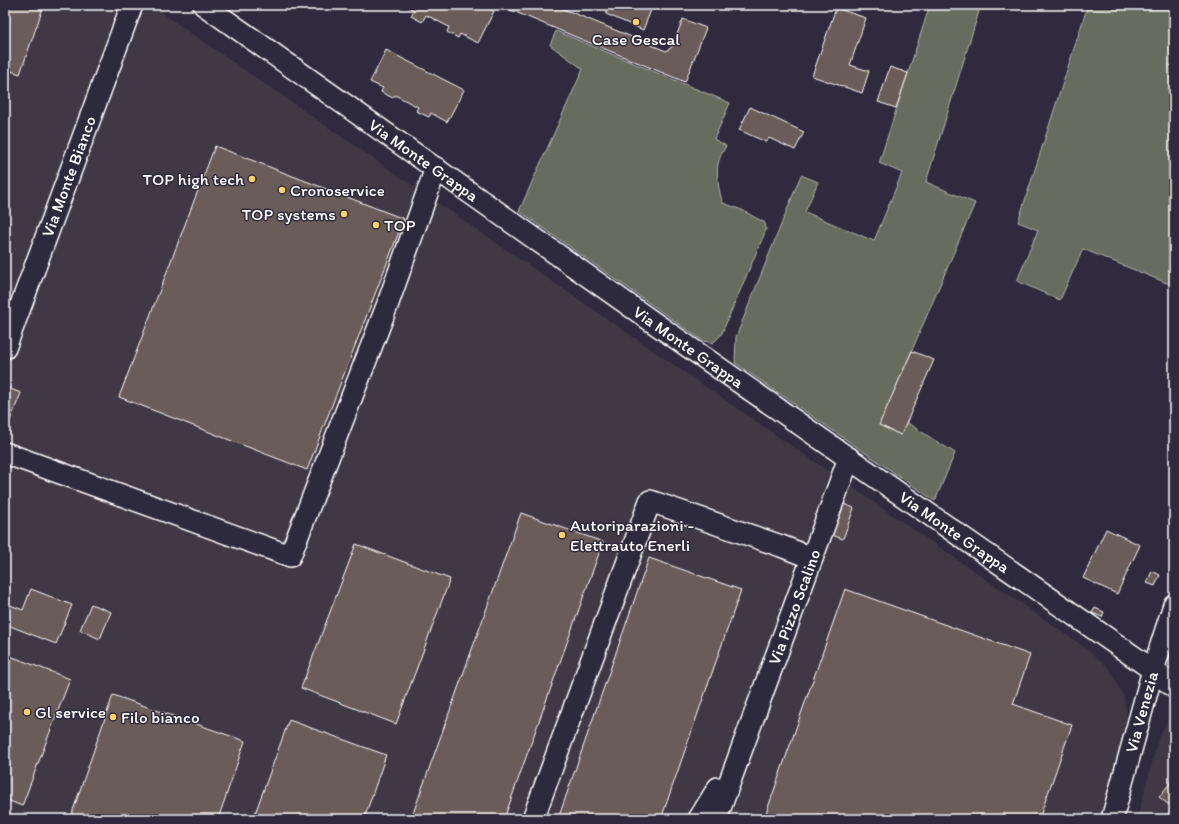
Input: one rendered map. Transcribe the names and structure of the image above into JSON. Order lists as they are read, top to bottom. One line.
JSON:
{"streets":{"street":["Via Monte Grappa","Via Monte Bianco","Via Pizzo Scalino","Via Venezia"]},"crossings":[["Via Monte Grappa","Via Pizzo Scalino"],["Via Monte Grappa","Via Venezia"]],"places":["Case Gescal","TOP high tech","Cronoservice","TOP systems","TOP","Autoriparazioni - Elettrauto Enerli","Gl service","Filo bianco"]}
